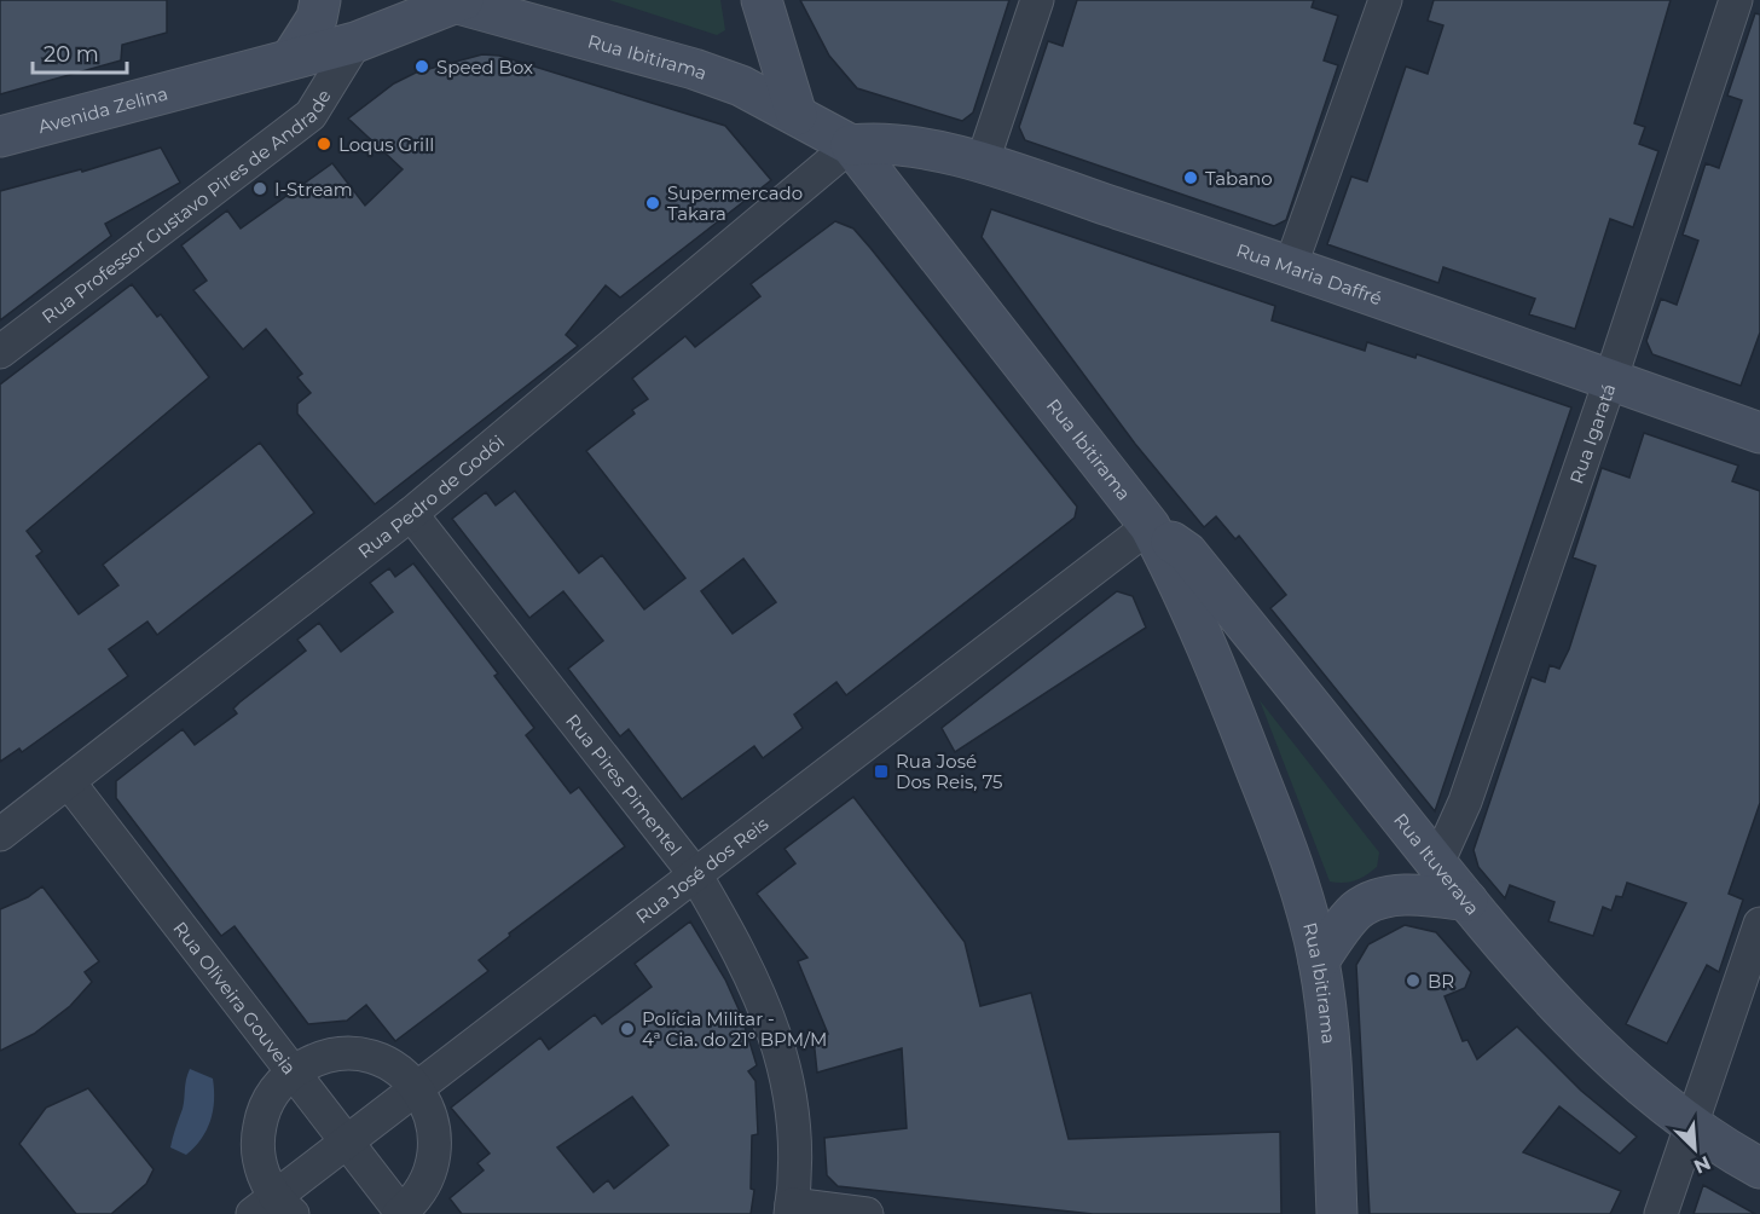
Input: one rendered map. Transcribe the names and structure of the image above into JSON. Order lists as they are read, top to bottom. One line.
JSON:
{"streets":{"main road":["Rua Ibitirama","Avenida Zelina","Rua Maria Daffré","Rua Ituverava"],"street":["Rua Professor Gustavo Pires de Andrade","Rua Igaratá","Rua Pedro de Godói","Rua Pires Pimentel","Rua José dos Reis","Rua Oliveira Gouveia"]},"crossings":[["Rua Ibitirama","Avenida Zelina"],["Rua Ibitirama","Rua Maria Daffré"],["Rua Ibitirama","Rua Pedro de Godói"],["Rua Ibitirama","Rua Ituverava"],["Rua Ibitirama","Rua José dos Reis"],["Avenida Zelina","Rua Professor Gustavo Pires de Andrade"],["Rua Maria Daffré","Rua Igaratá"],["Rua Maria Daffré","Rua Pedro de Godói"],["Rua Igaratá","Rua Ituverava"],["Rua Pedro de Godói","Rua Pires Pimentel"],["Rua Pedro de Godói","Rua Oliveira Gouveia"],["Rua Pires Pimentel","Rua José dos Reis"],["Rua Ituverava","Rua José dos Reis"],["Rua José dos Reis","Rua Oliveira Gouveia"]],"places":{"other":["Speed Box","Loqus Grill","Tabano","I-Stream","Supermercado Takara","BR","Polícia Militar - 4ª Cia. do 21º BPM/M"],"transit":["Rua José Dos Reis, 75"]},"scale_bar":"20 m","north":"bottom right"}
